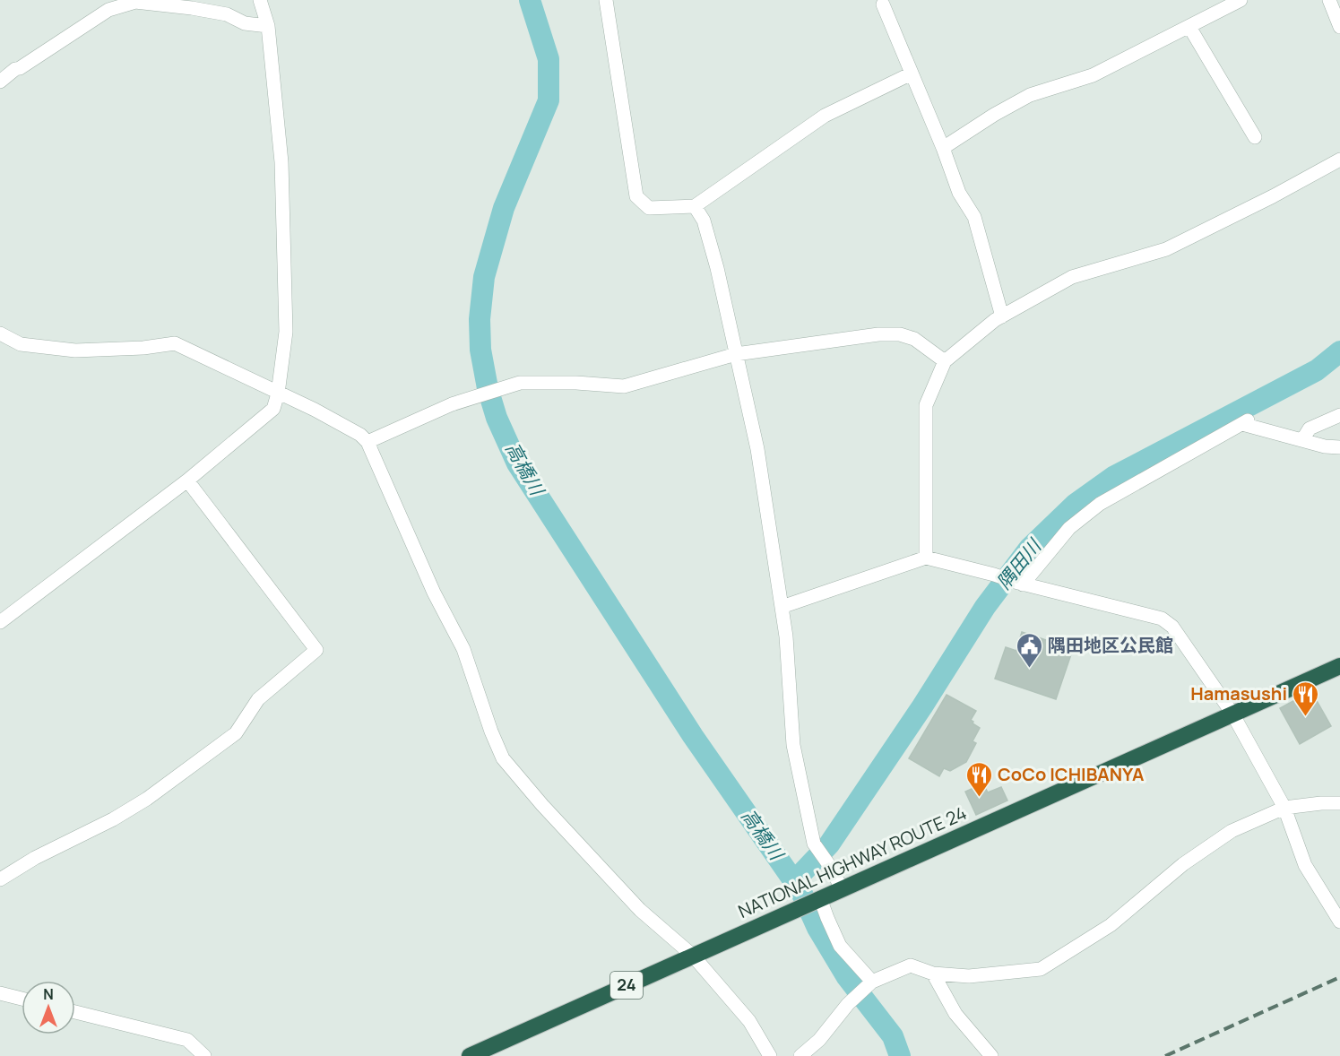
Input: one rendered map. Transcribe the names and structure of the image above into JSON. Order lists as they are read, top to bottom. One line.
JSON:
{"streets":{"highway":["NATIONAL HIGHWAY ROUTE 24","24"]},"water":["高橋川","隅田川"],"places":{"public building":["隅田地区公民館"],"restaurant":["Hamasushi","CoCo ICHIBANYA"]},"north":"top"}
